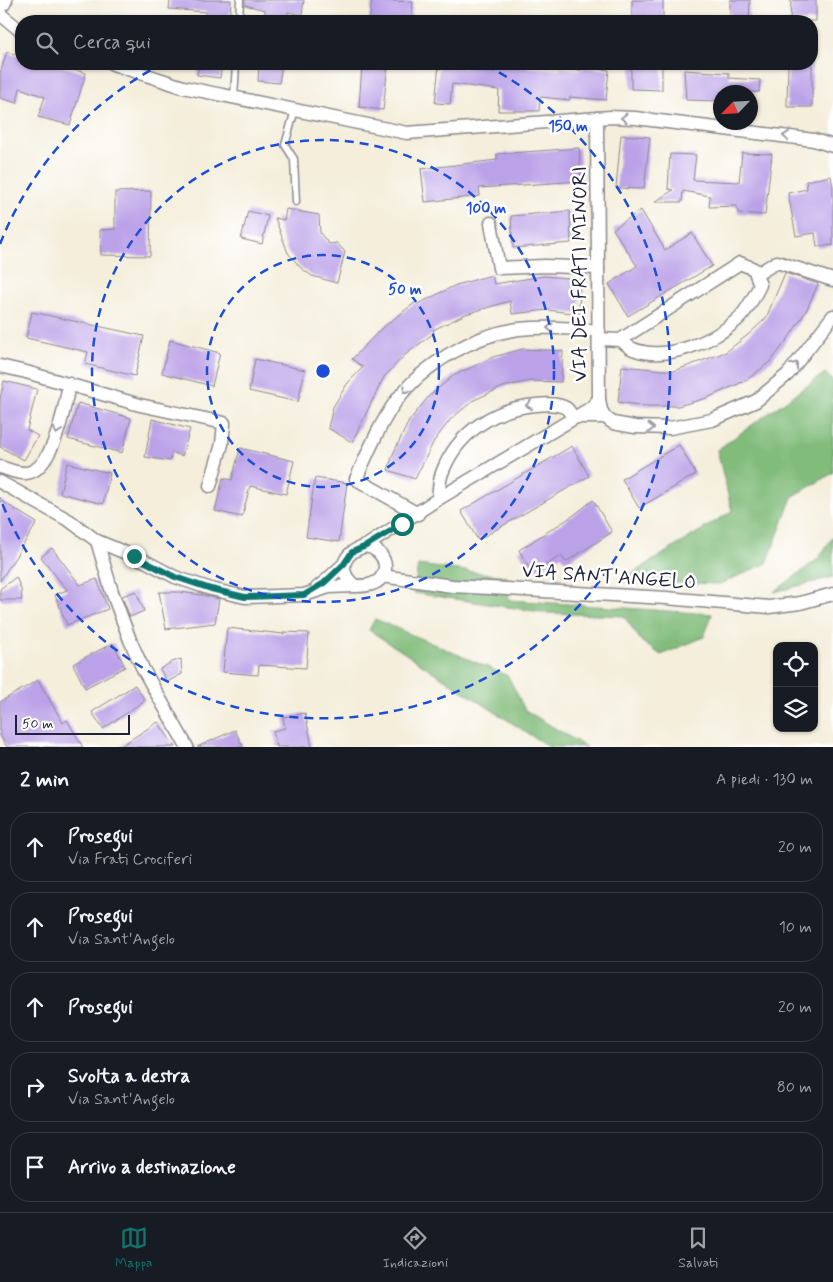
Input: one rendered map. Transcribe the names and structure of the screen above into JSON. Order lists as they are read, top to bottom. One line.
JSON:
{"streets":{"street":["VIA DEI FRATI MINORI","VIA SANT'ANGELO"]},"scale_bar":"50 m","north":"bottom left","page":{"search":"Cerca qui","scale":"50 m","heading":["2 min","A piedi · 130 m"],"list":[["Prosegui","Via Frati Crociferi","20 m"],["Prosegui","Via Sant'Angelo","10 m"],["Prosegui","20 m"],["Svolta a destra","Via Sant'Angelo","80 m"],"Arrivo a destinazione"],"nav":["Mappa","Indicazioni","Salvati"]},"rings":["150 m","100 m","50 m"]}
